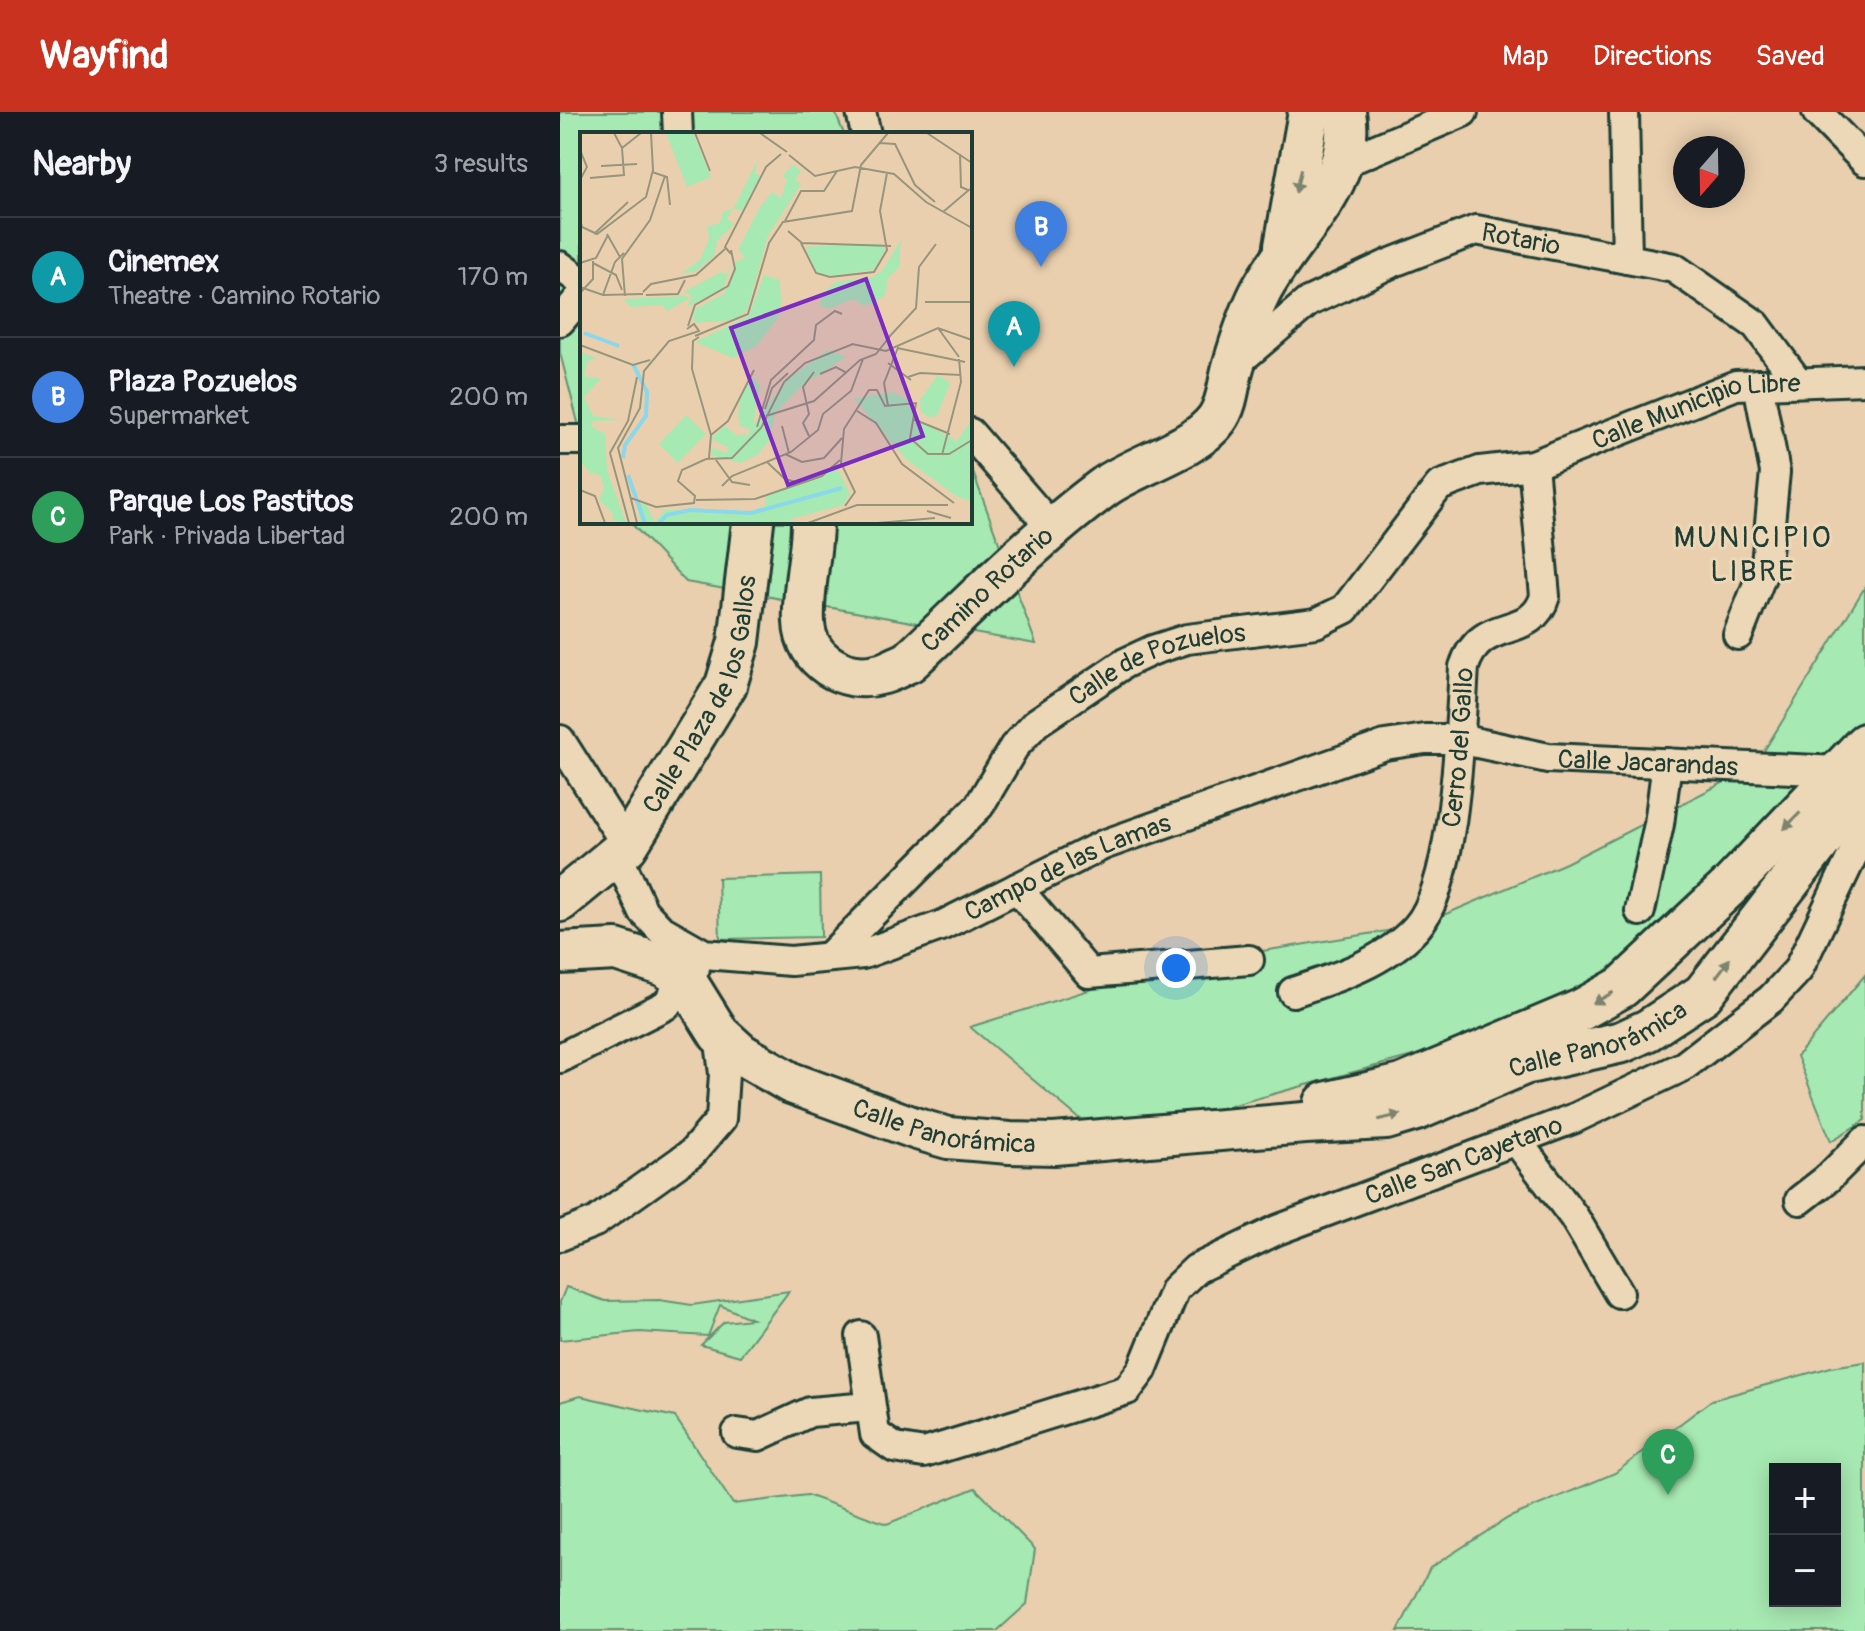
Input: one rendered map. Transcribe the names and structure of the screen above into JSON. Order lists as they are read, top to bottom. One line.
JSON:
{"streets":{"street":["Rotario","Calle Municipio Libre","Camino Rotario","Calle de Pozuelos","Calle Plaza de los Gallos","Cerro del Gallo","Calle Jacarandas","Campo de las Lamas","Calle Panorámica","Calle San Cayetano"]},"crossings":[["Rotario","Calle Municipio Libre"],["Rotario","Camino Rotario"],["Calle Municipio Libre","Calle de Pozuelos"],["Calle Municipio Libre","Cerro del Gallo"],["Calle de Pozuelos","Cerro del Gallo"],["Calle de Pozuelos","Campo de las Lamas"],["Cerro del Gallo","Calle Jacarandas"],["Cerro del Gallo","Campo de las Lamas"],["Calle Jacarandas","Campo de las Lamas"],["Calle Jacarandas","Calle Panorámica"]],"districts":["MUNICIPIO LIBRE"],"north":"bottom","page":{"header":"Wayfind","nav":["Map","Directions","Saved"],"heading":["Nearby","3 results"],"pins":["B","A","C"],"list":[{"mark":"A","name":"Cinemex","note":"Theatre · Camino Rotario","value":"170 m"},{"mark":"B","name":"Plaza Pozuelos","note":"Supermarket","value":"200 m"},{"mark":"C","name":"Parque Los Pastitos","note":"Park · Privada Libertad","value":"200 m"}],"map_buttons":["+","−"]}}
